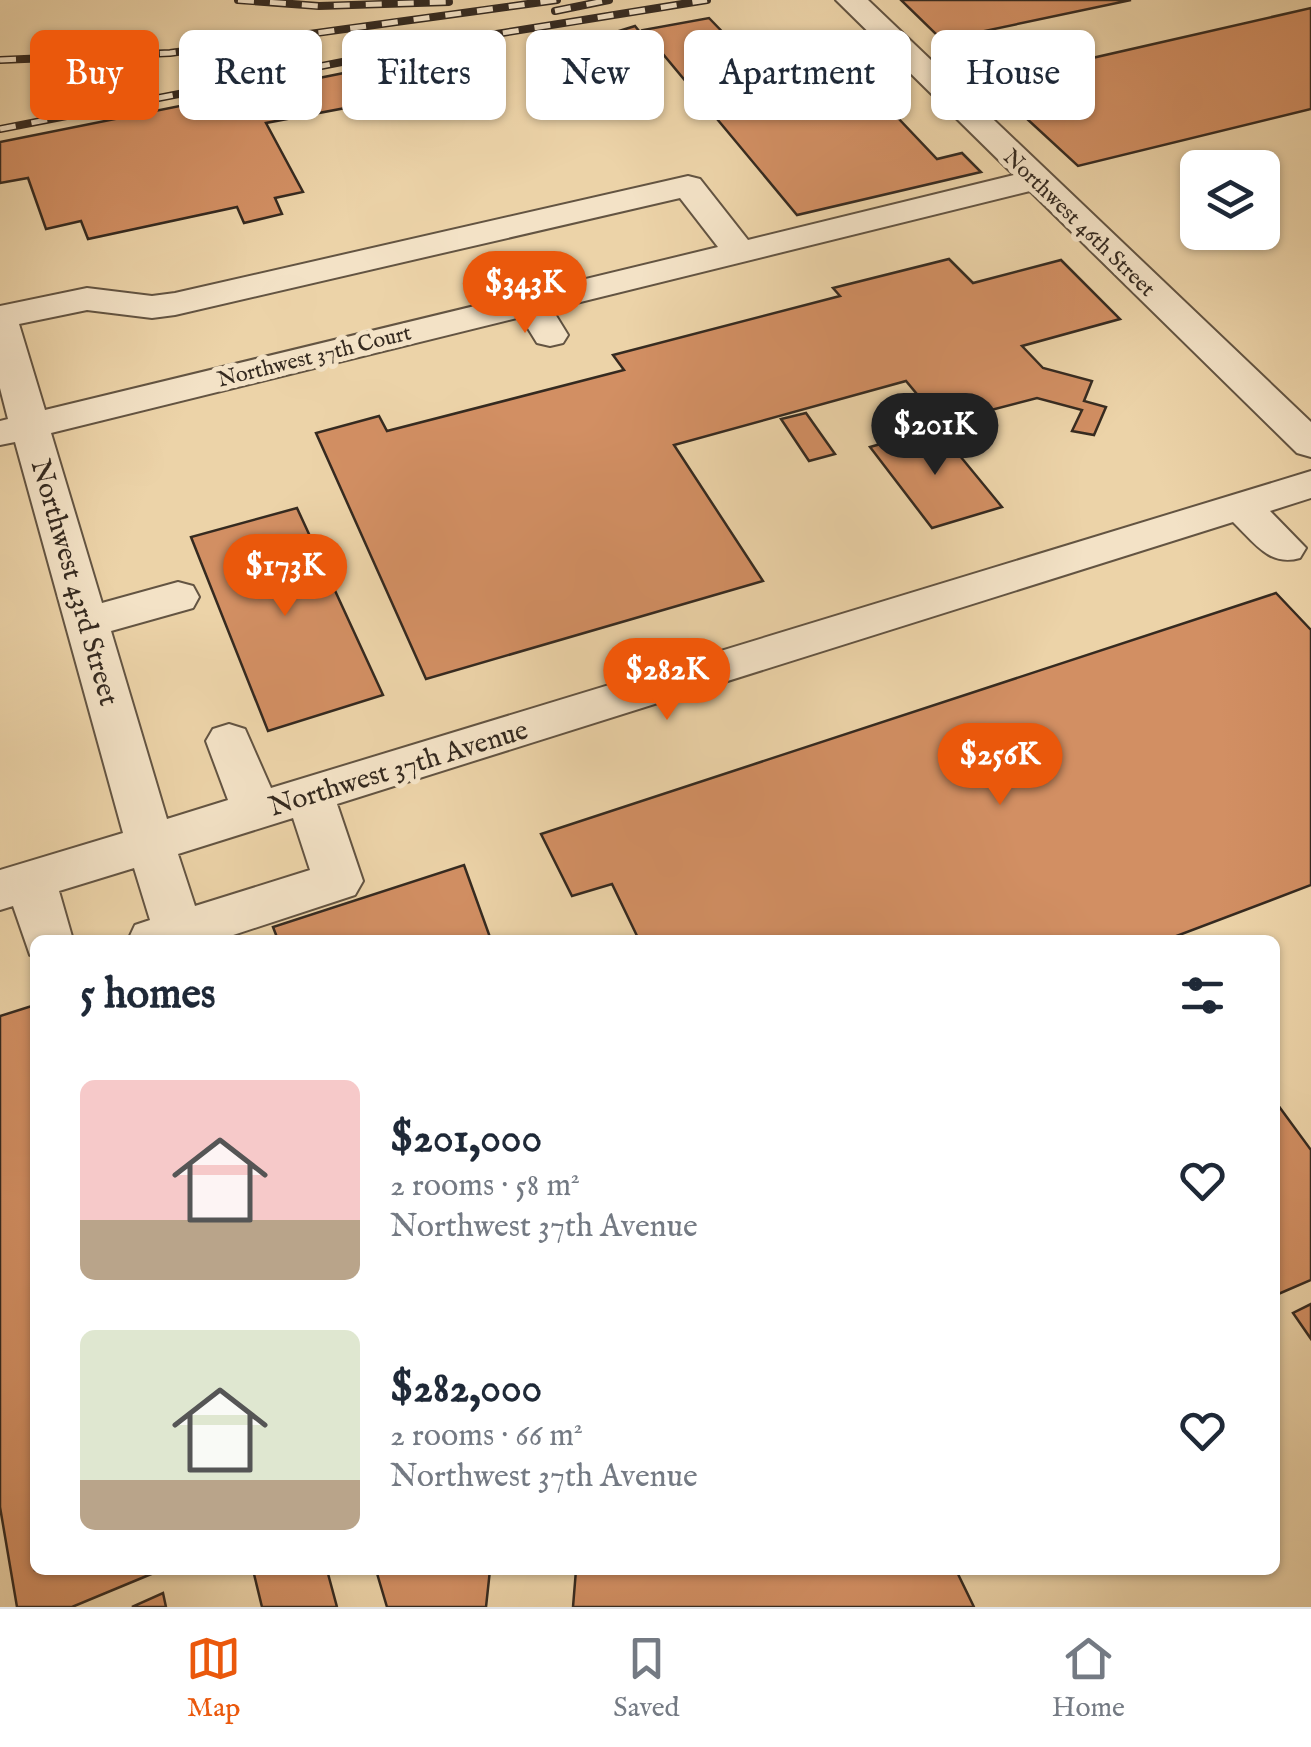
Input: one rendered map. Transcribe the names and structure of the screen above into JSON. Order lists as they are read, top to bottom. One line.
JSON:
{"streets":{"street":["Northwest 46th Street","Northwest 37th Court","Northwest 43rd Street","Northwest 37th Avenue"]},"crossings":[["Northwest 46th Street","Northwest 37th Court"],["Northwest 37th Court","Northwest 43rd Street"],["Northwest 43rd Street","Northwest 37th Avenue"]],"page":{"chip":["Buy","Rent","Filters","New","Apartment","House"],"price":["$343K","$201K","$173K","$282K","$256K"],"heading":"5 homes","list":[{"name":"$201,000","note":"2 rooms · 58 m² · Northwest 37th Avenue"},{"name":"$282,000","note":"2 rooms · 66 m² · Northwest 37th Avenue"}],"tabs":["Map","Saved","Home"]}}
